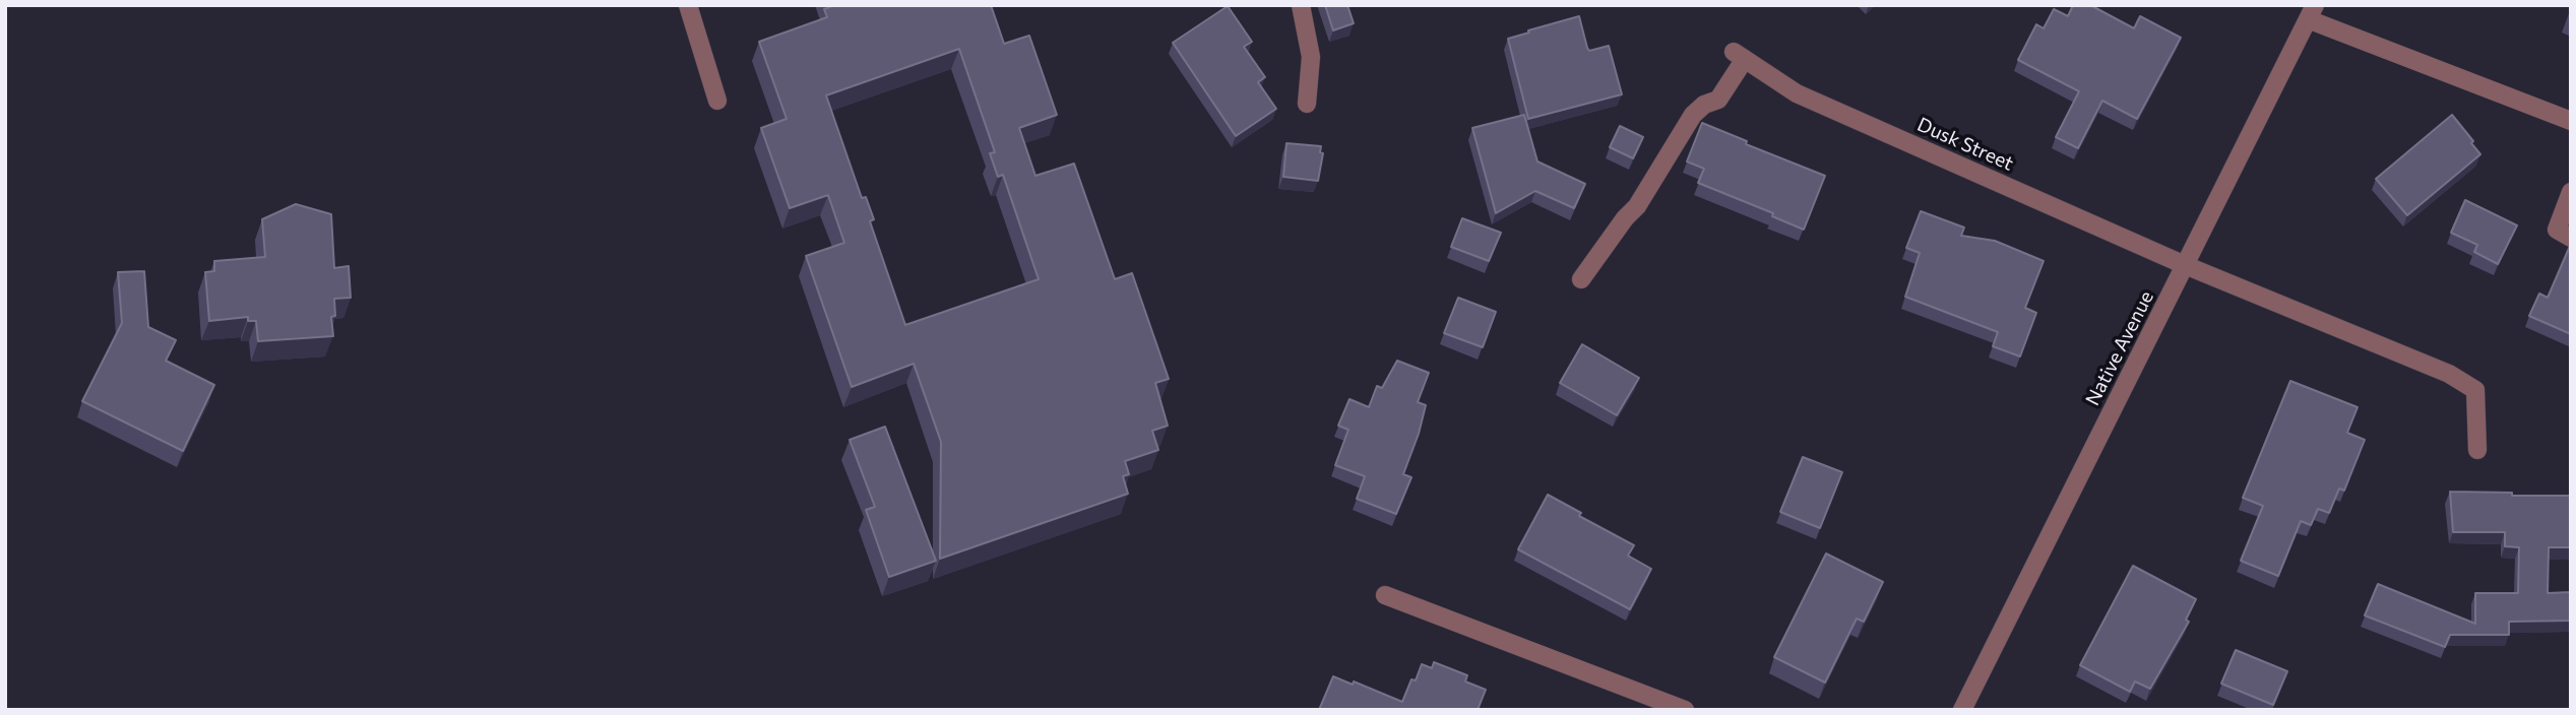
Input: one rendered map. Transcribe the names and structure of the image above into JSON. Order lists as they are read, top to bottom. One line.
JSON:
{"streets":{"street":["Dusk Street","Native Avenue"]},"crossings":[["Dusk Street","Native Avenue"]]}
